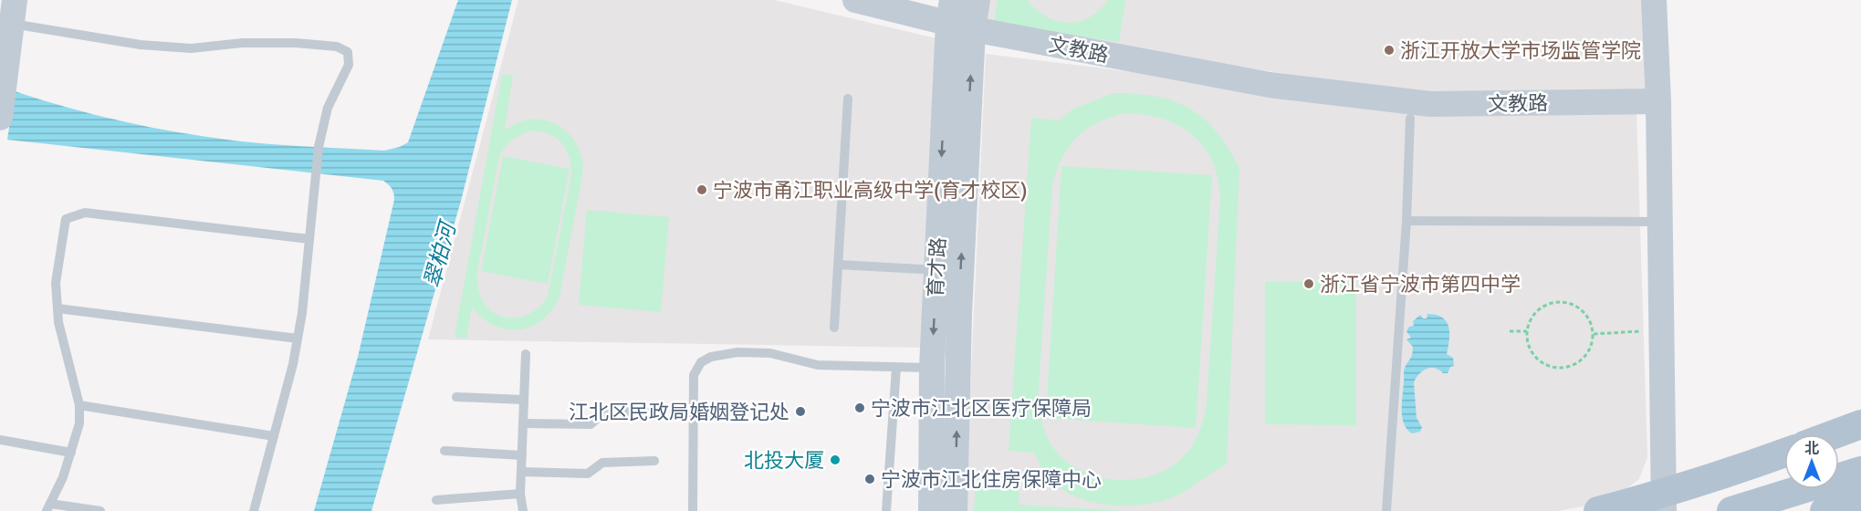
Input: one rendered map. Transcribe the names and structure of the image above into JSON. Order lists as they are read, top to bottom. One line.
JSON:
{"streets":{"street":["文教路","育才路"]},"crossings":[["文教路","育才路"]],"water":["翠柏河"],"places":["浙江开放大学市场监管学院","宁波市甬江职业高级中学(育才校区)","浙江省宁波市第四中学","宁波市江北区医疗保障局","江北区民政局婚姻登记处","北投大厦","宁波市江北住房保障中心"],"north":"top"}
